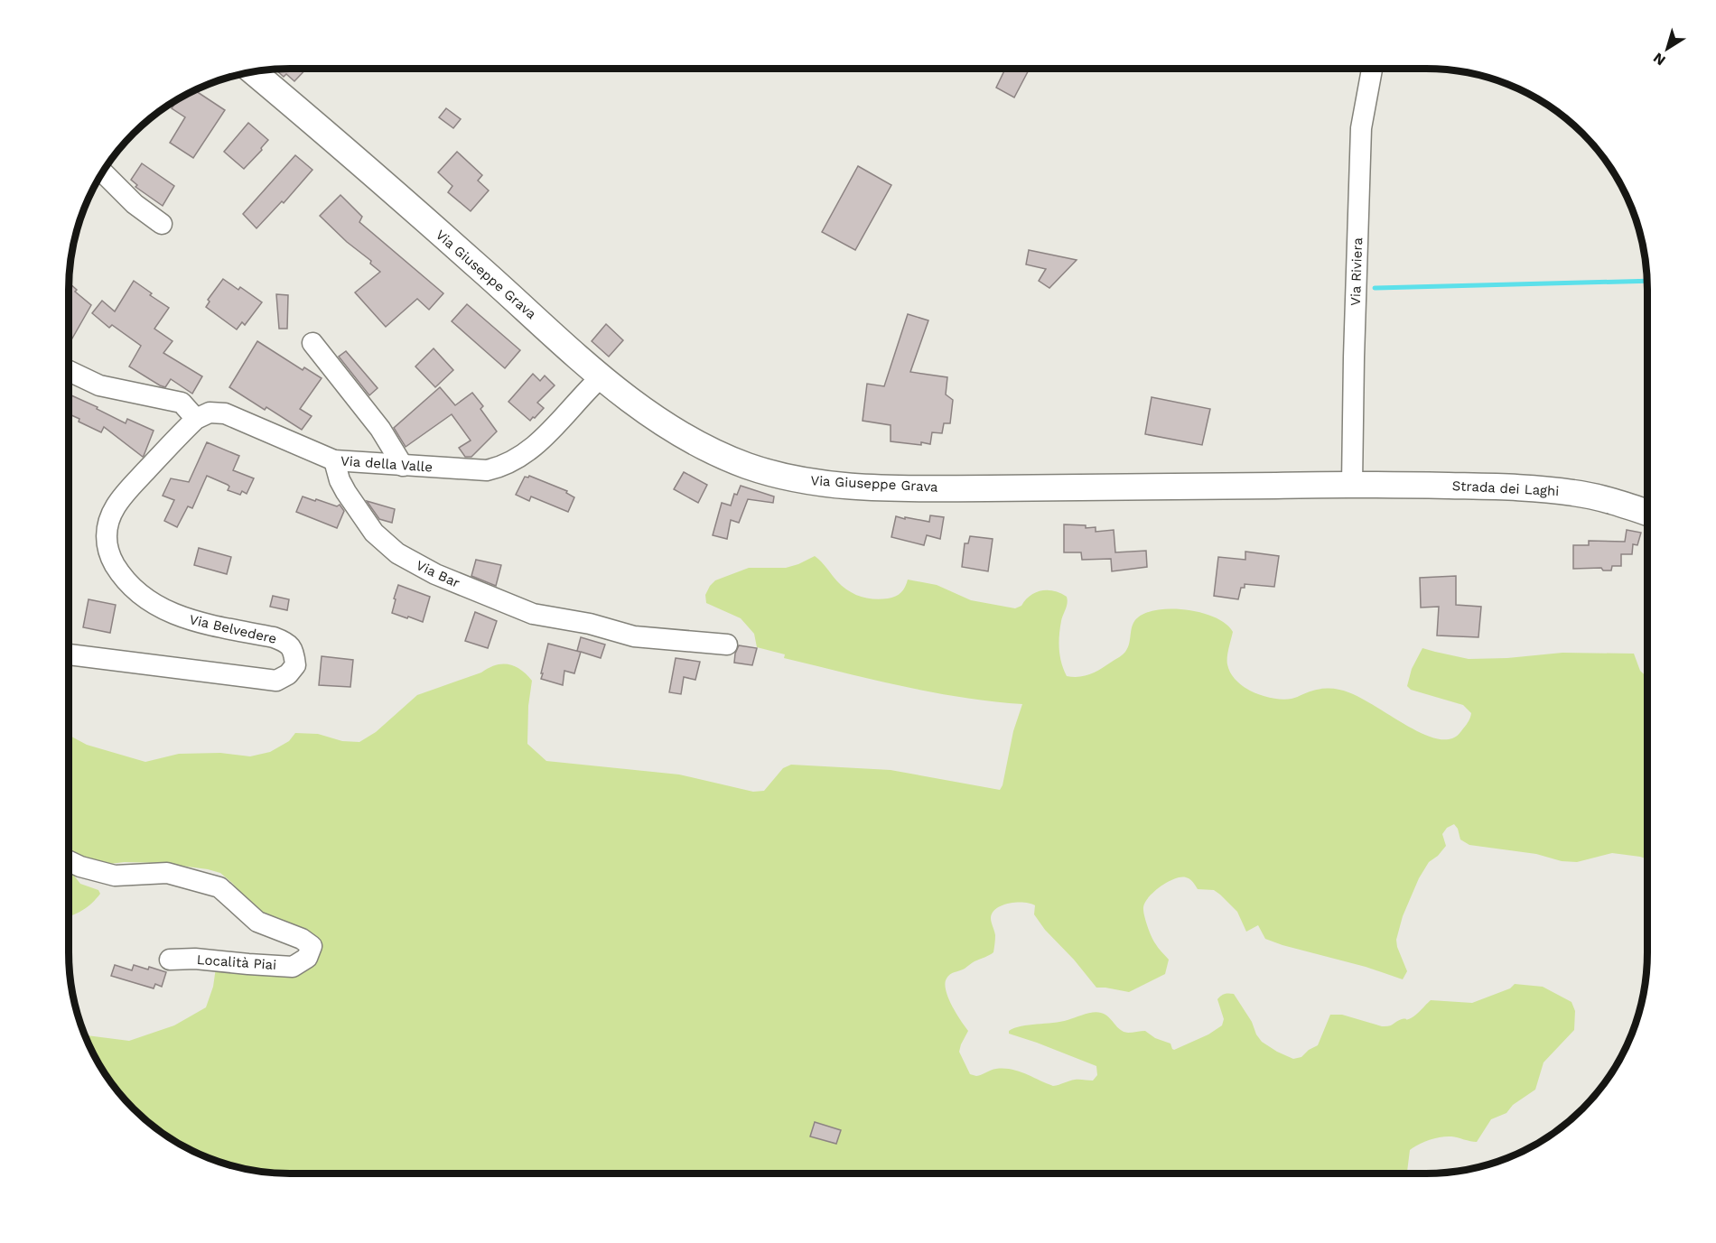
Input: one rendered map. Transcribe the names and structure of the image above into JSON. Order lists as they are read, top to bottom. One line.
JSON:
{"streets":{"main road":["Via Giuseppe Grava","Strada dei Laghi"],"street":["Via Riviera","Via della Valle","Via Bar","Via Belvedere","Località Piai"]},"crossings":[["Via Riviera","Via Giuseppe Grava"],["Via Riviera","Strada dei Laghi"],["Via Giuseppe Grava","Via della Valle"],["Via Giuseppe Grava","Strada dei Laghi"],["Via della Valle","Via Bar"],["Via della Valle","Via Belvedere"]],"north":"bottom left"}
